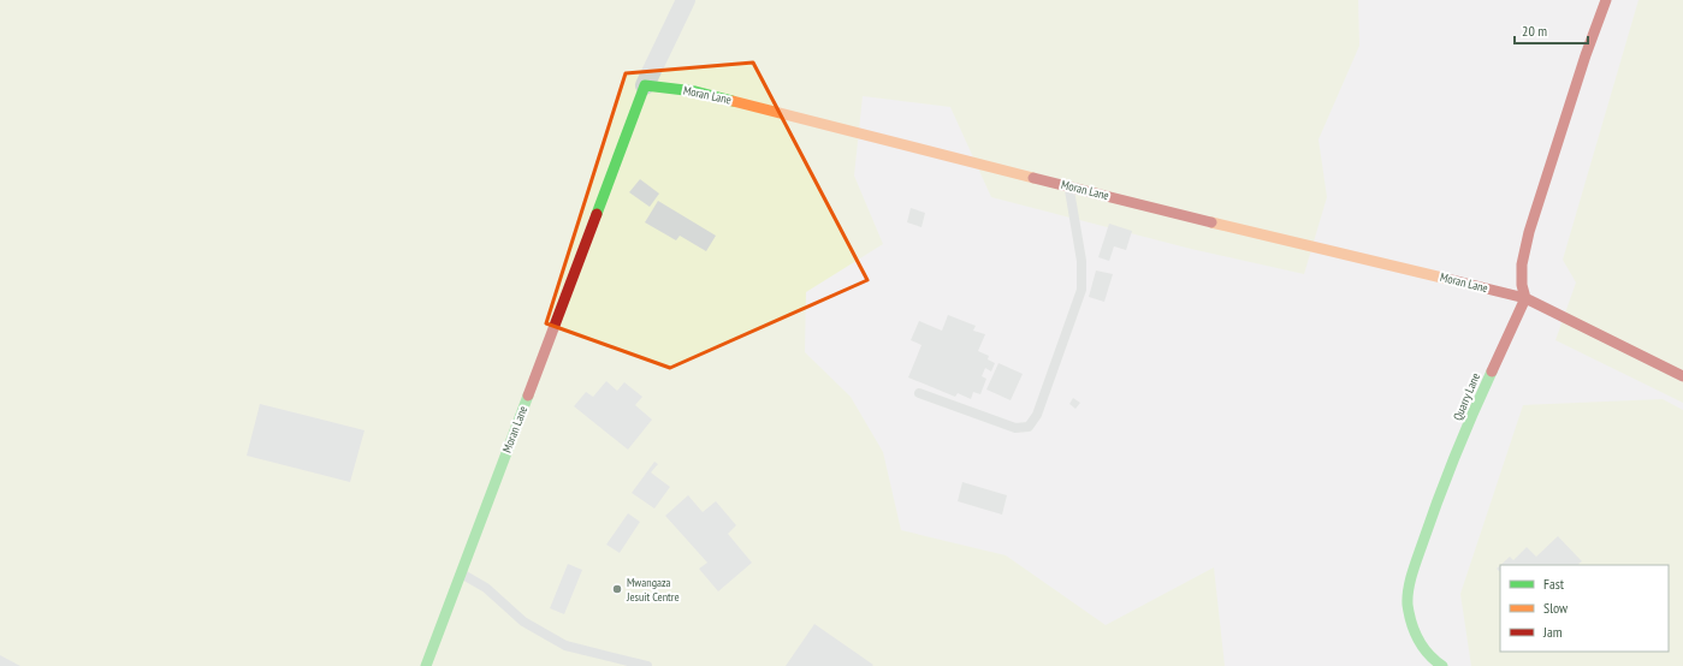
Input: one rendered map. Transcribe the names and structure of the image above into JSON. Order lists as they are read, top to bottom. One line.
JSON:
{"streets":{"street":["Moran Lane","Quarry Lane"]},"crossings":[["Moran Lane","Quarry Lane"]],"places":["Mwangaza Jesuit Centre"],"legend":["Fast","Slow","Jam"],"scale_bar":"20 m"}
